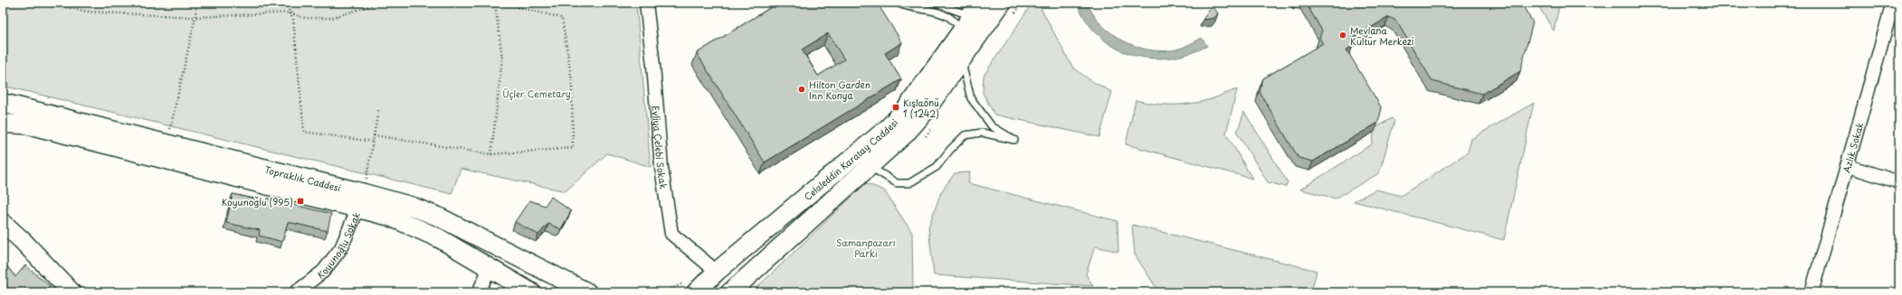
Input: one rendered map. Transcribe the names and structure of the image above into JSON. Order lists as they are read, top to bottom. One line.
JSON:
{"streets":{"main road":["Celaleddin Karatay Caddesi","Topraklık Caddesi"],"street":["Evliya Çelebi Sokak","Azlık Sokak","Koyunoğlu Sokak"]},"crossings":[["Evliya Çelebi Sokak","Celaleddin Karatay Caddesi"],["Topraklık Caddesi","Koyunoğlu Sokak"]],"parks":["Üçler Cemetary","Samanpazarı Parkı"],"places":{"other":["Mevlana Kültür Merkezi","Hilton Garden Inn Konya"],"transit":["Kışlaönü 1 (1242)","Koyunoğlu (995)"]}}
